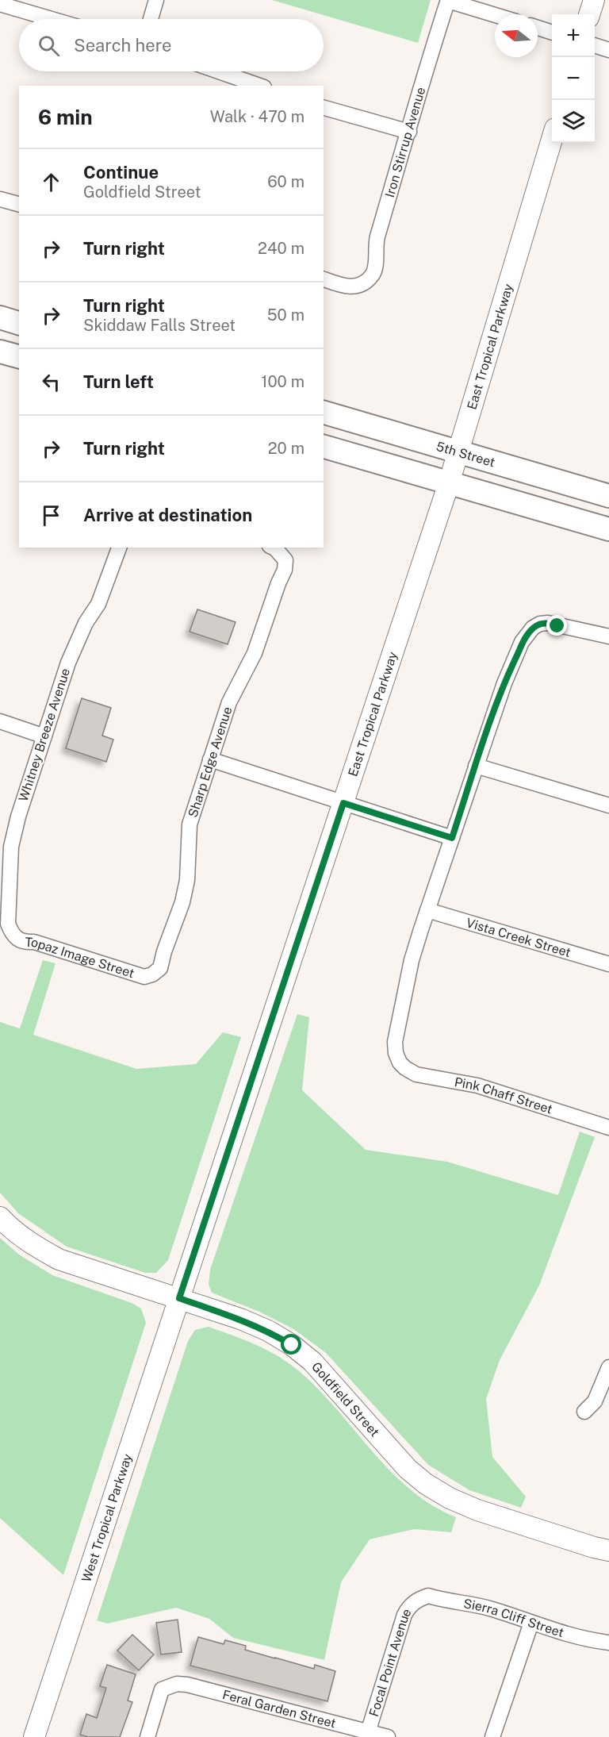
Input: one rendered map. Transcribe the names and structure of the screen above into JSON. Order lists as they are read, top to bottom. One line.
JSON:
{"streets":{"main road":["East Tropical Parkway","5th Street","Goldfield Street","West Tropical Parkway"],"street":["Iron Stirrup Avenue","Whitney Breeze Avenue","Sharp Edge Avenue","Vista Creek Street","Topaz Image Street","Pink Chaff Street","Sierra Cliff Street","Focal Point Avenue","Feral Garden Street"]},"crossings":[["East Tropical Parkway","5th Street"],["East Tropical Parkway","Goldfield Street"],["East Tropical Parkway","West Tropical Parkway"],["Whitney Breeze Avenue","Topaz Image Street"],["Sharp Edge Avenue","Topaz Image Street"],["Vista Creek Street","Pink Chaff Street"],["Goldfield Street","West Tropical Parkway"],["Sierra Cliff Street","Focal Point Avenue"],["Focal Point Avenue","Feral Garden Street"]],"north":"left","page":{"map_buttons":["+","−"],"search":"Search here","heading":["6 min","Walk · 470 m"],"list":[["Continue","Goldfield Street","60 m"],["Turn right","240 m"],["Turn right","Skiddaw Falls Street","50 m"],["Turn left","100 m"],["Turn right","20 m"],"Arrive at destination"]}}
